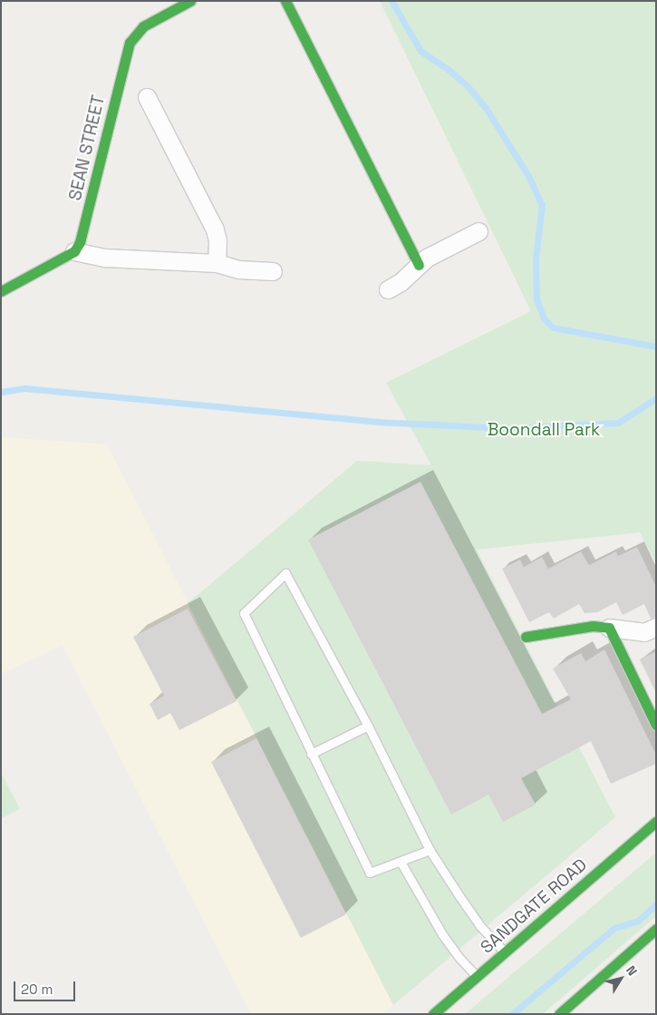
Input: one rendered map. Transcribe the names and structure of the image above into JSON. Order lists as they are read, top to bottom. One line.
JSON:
{"streets":{"main road":["SEAN STREET","SANDGATE ROAD"]},"parks":["Boondall Park"],"scale_bar":"20 m","north":"top right"}
